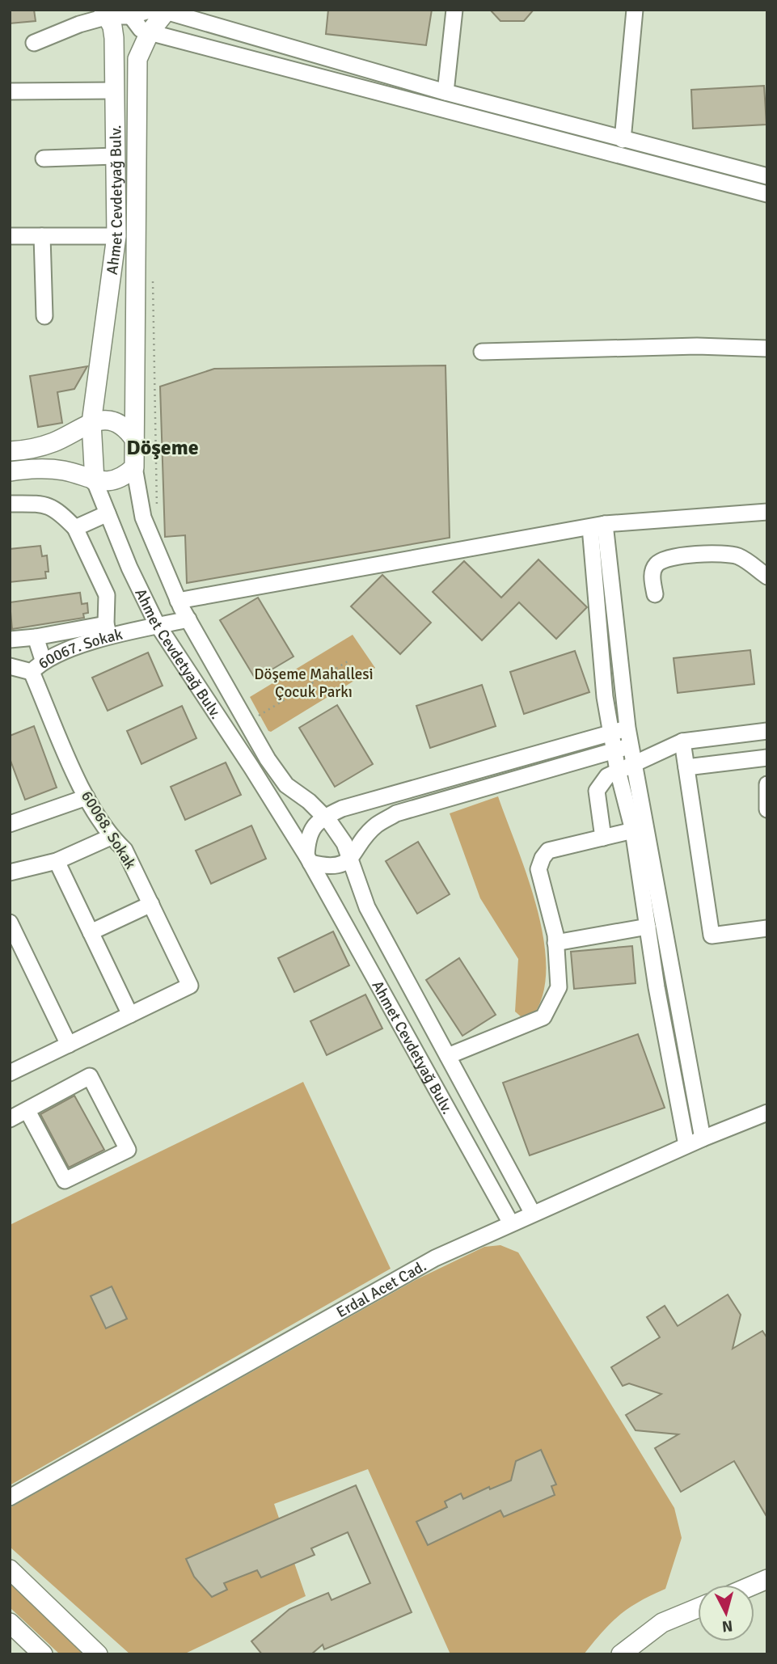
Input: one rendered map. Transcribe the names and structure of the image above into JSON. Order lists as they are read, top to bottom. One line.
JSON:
{"streets":{"main road":["Ahmet Cevdetyağ Bulv."],"street":["60067. Sokak","60068. Sokak","Erdal Acet Cad."]},"crossings":[["Ahmet Cevdetyağ Bulv.","60067. Sokak"],["Ahmet Cevdetyağ Bulv.","Erdal Acet Cad."],["60067. Sokak","60068. Sokak"]],"districts":["Döşeme"],"parks":["Döşeme Mahallesi Çocuk Parkı"],"north":"bottom"}
